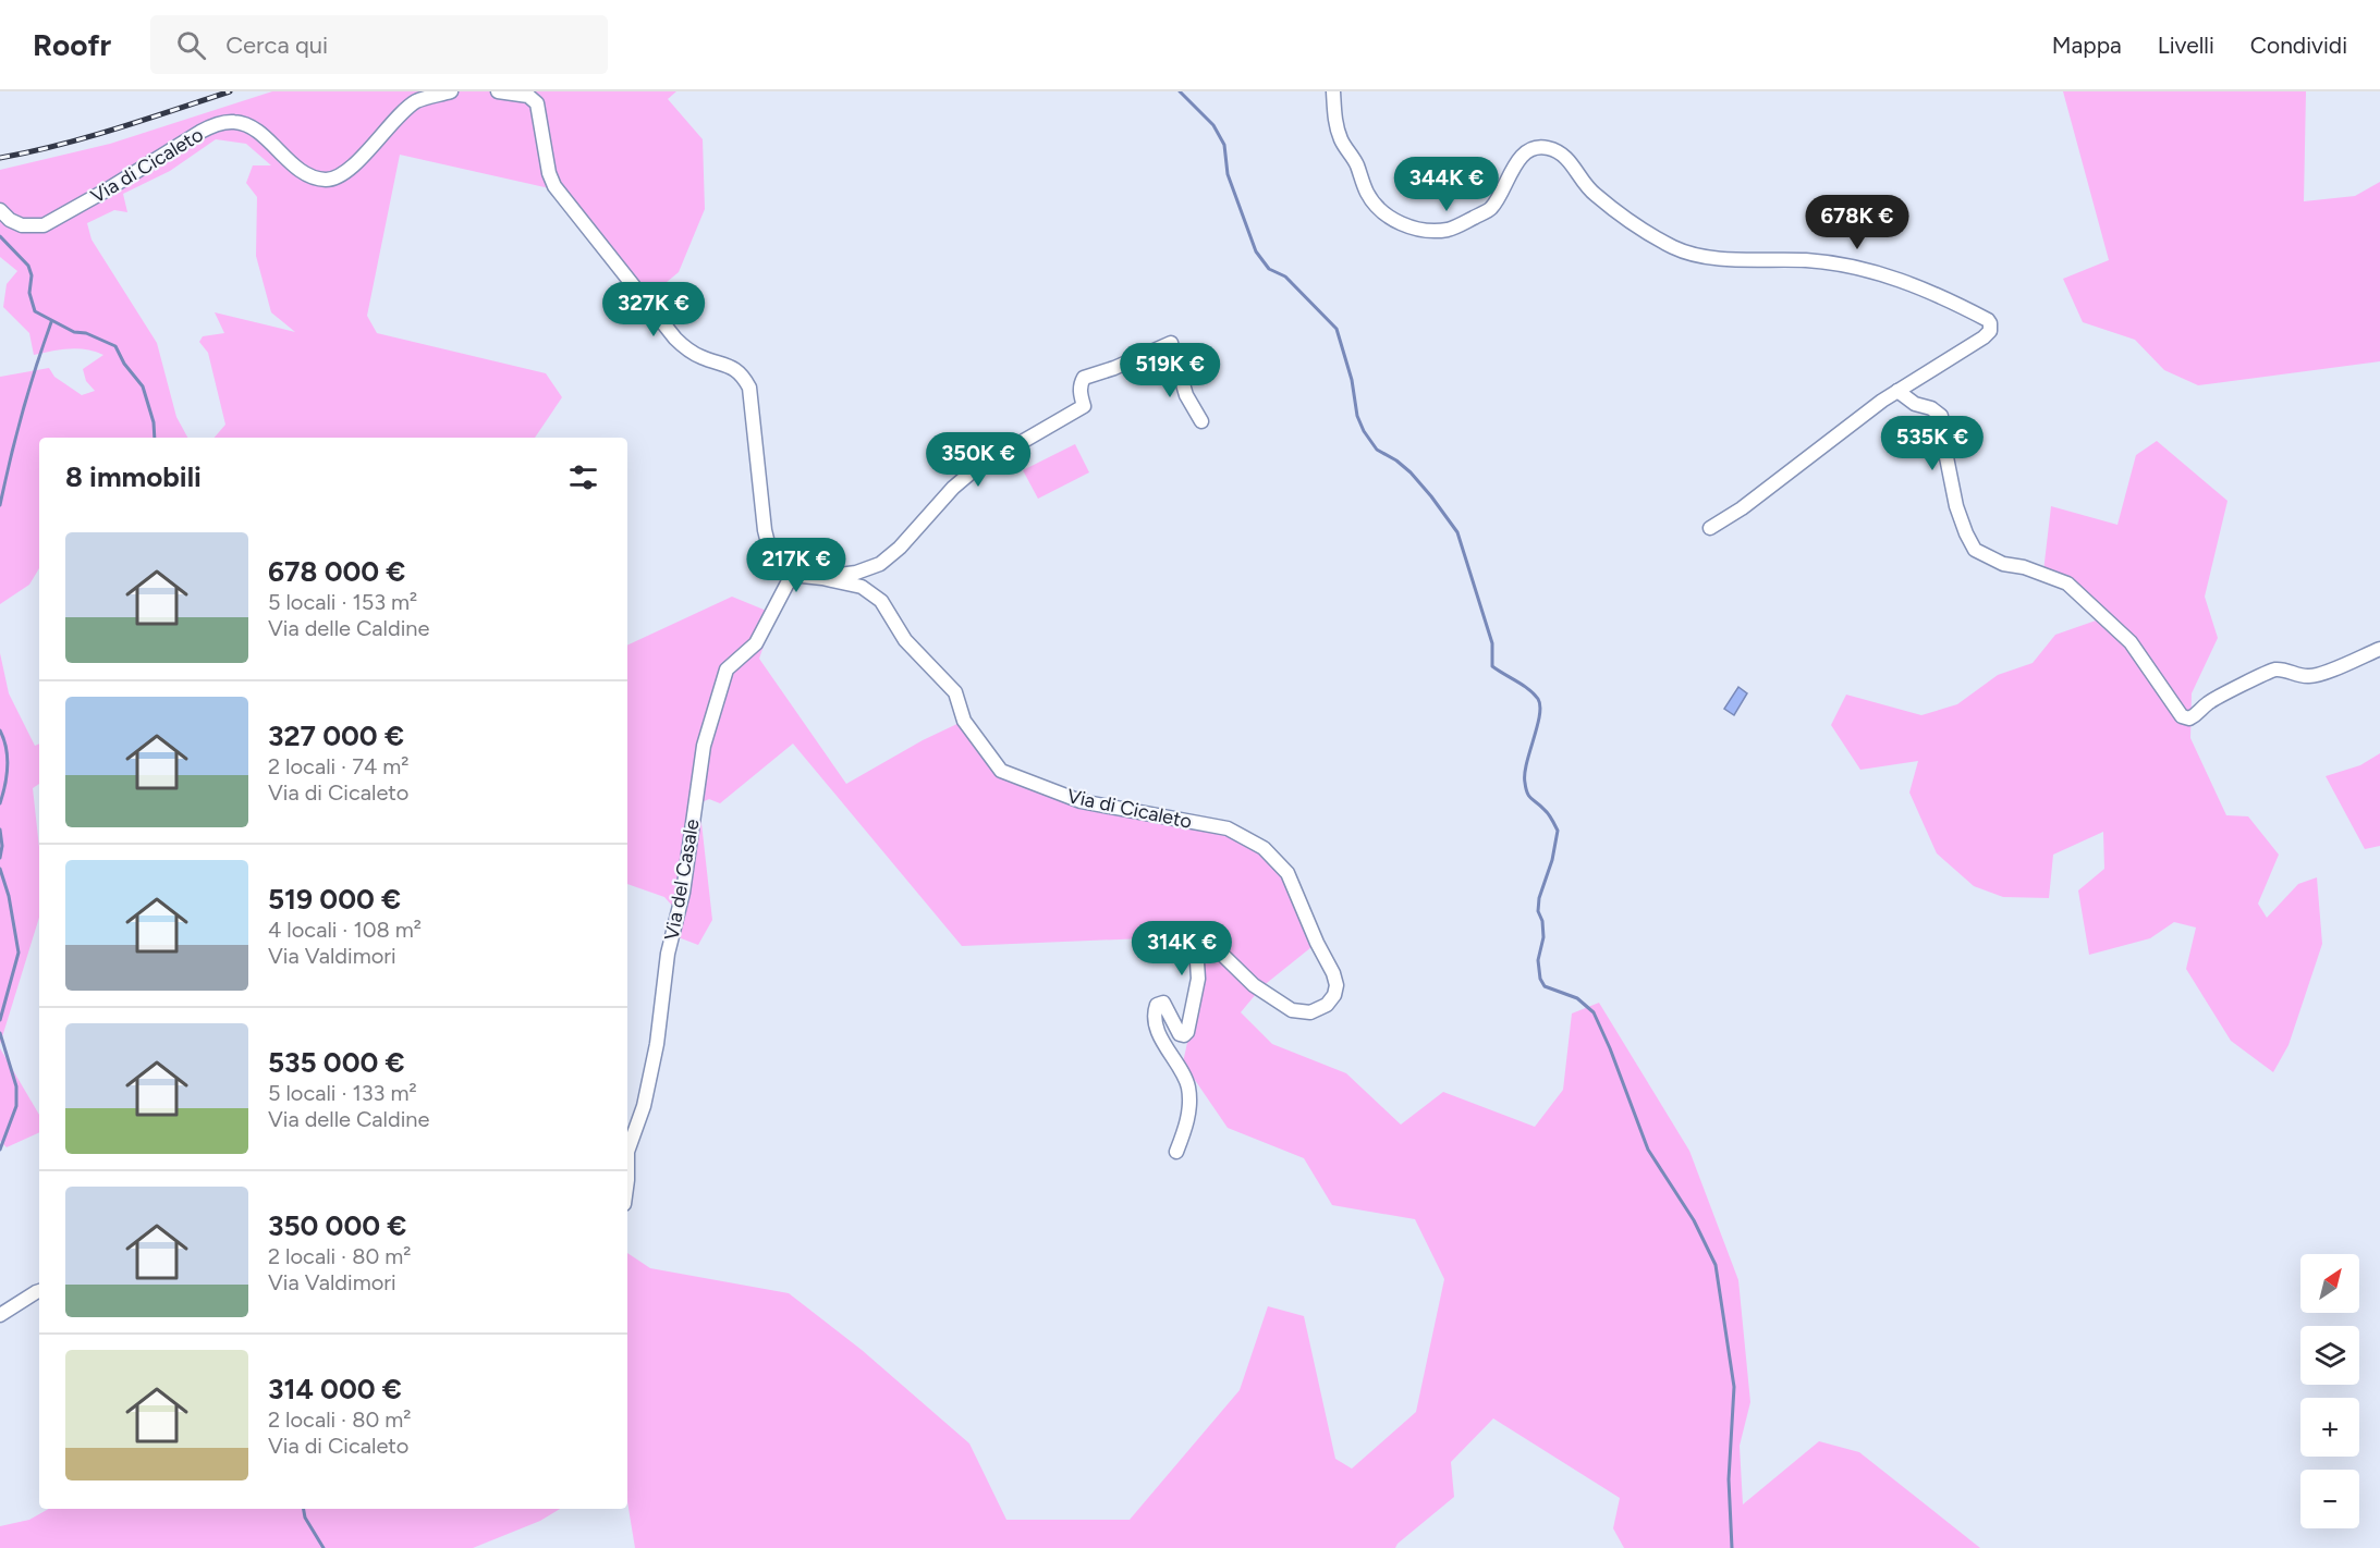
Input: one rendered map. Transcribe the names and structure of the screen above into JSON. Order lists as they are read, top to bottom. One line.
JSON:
{"streets":{"street":["Via di Cicaleto","Via del Casale"]},"crossings":[["Via di Cicaleto","Via del Casale"]],"north":"top right","page":{"header":"Roofr","search":"Cerca qui","nav":["Mappa","Livelli","Condividi"],"price":["344K €","678K €","327K €","519K €","535K €","350K €","217K €","314K €"],"heading":"8 immobili","list":[{"name":"678 000 €","note":"5 locali · 153 m² · Via delle Caldine"},{"name":"327 000 €","note":"2 locali · 74 m² · Via di Cicaleto"},{"name":"519 000 €","note":"4 locali · 108 m² · Via Valdimori"},{"name":"535 000 €","note":"5 locali · 133 m² · Via delle Caldine"},{"name":"350 000 €","note":"2 locali · 80 m² · Via Valdimori"},{"name":"314 000 €","note":"2 locali · 80 m² · Via di Cicaleto"}],"map_buttons":["+","−"]}}
